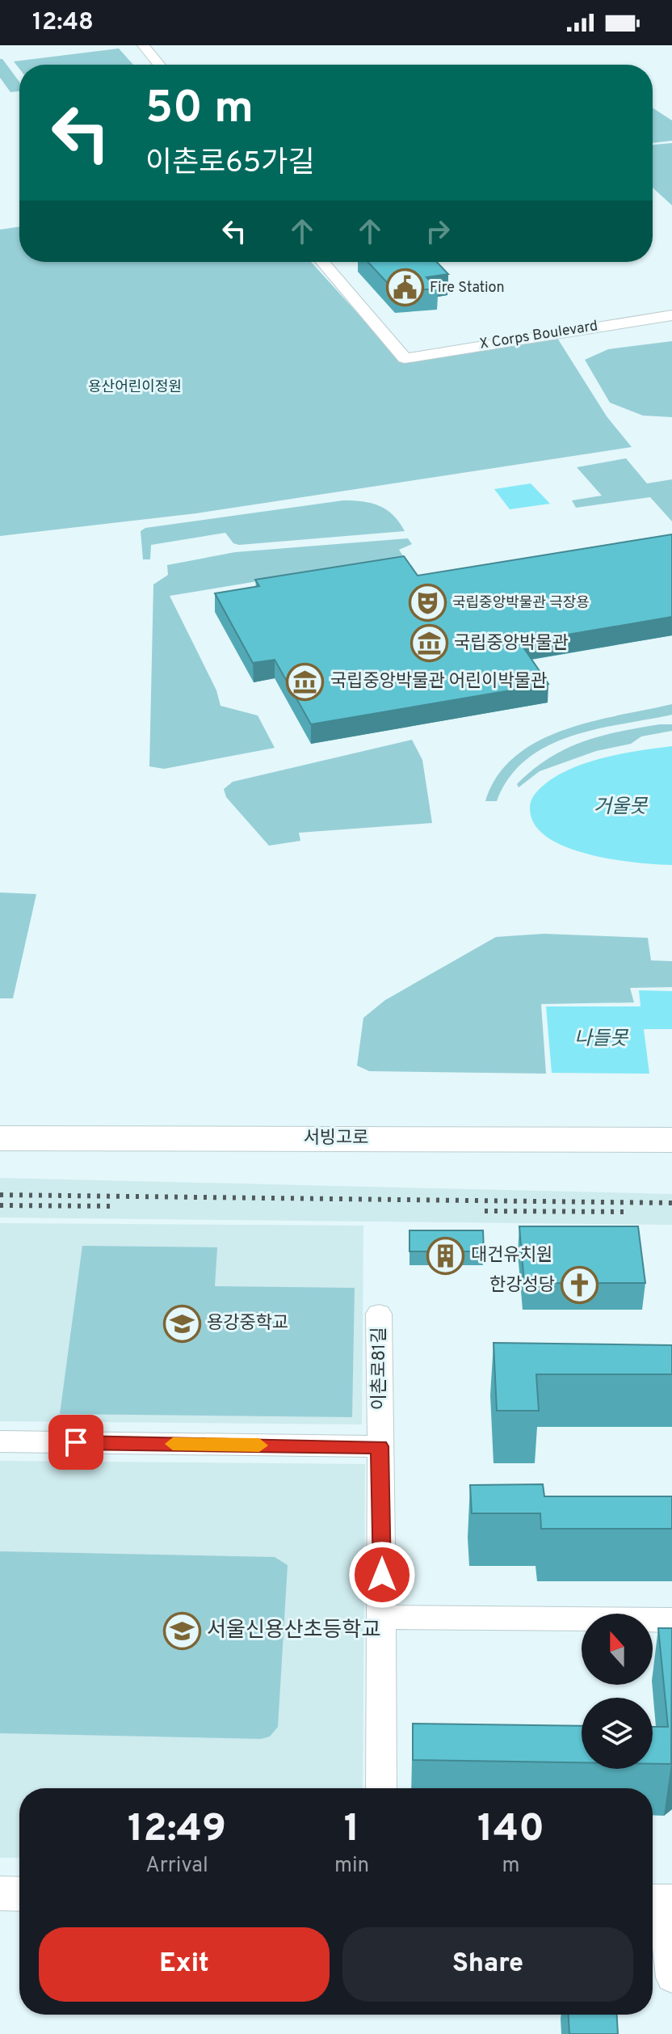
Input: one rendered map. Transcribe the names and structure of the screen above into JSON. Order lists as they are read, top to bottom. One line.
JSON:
{"streets":{"main road":["서빙고로"],"street":["X Corps Boulevard","이촌로81길"]},"water":["거울못","나들못"],"parks":["용산어린이정원"],"places":{"public building":["Fire Station"],"theatre":["국립중앙박물관 극장용"],"museum":["국립중앙박물관","국립중앙박물관 어린이박물관"],"building":["대건유치원"],"church":["한강성당"],"school or university":["용강중학교","서울신용산초등학교"]},"north":"top","page":{"status":"12:48","turn":["50 m","이촌로65가길"],"eta":["12:49","Arrival","1","min","140","m"],"buttons":["Exit","Share"]}}
